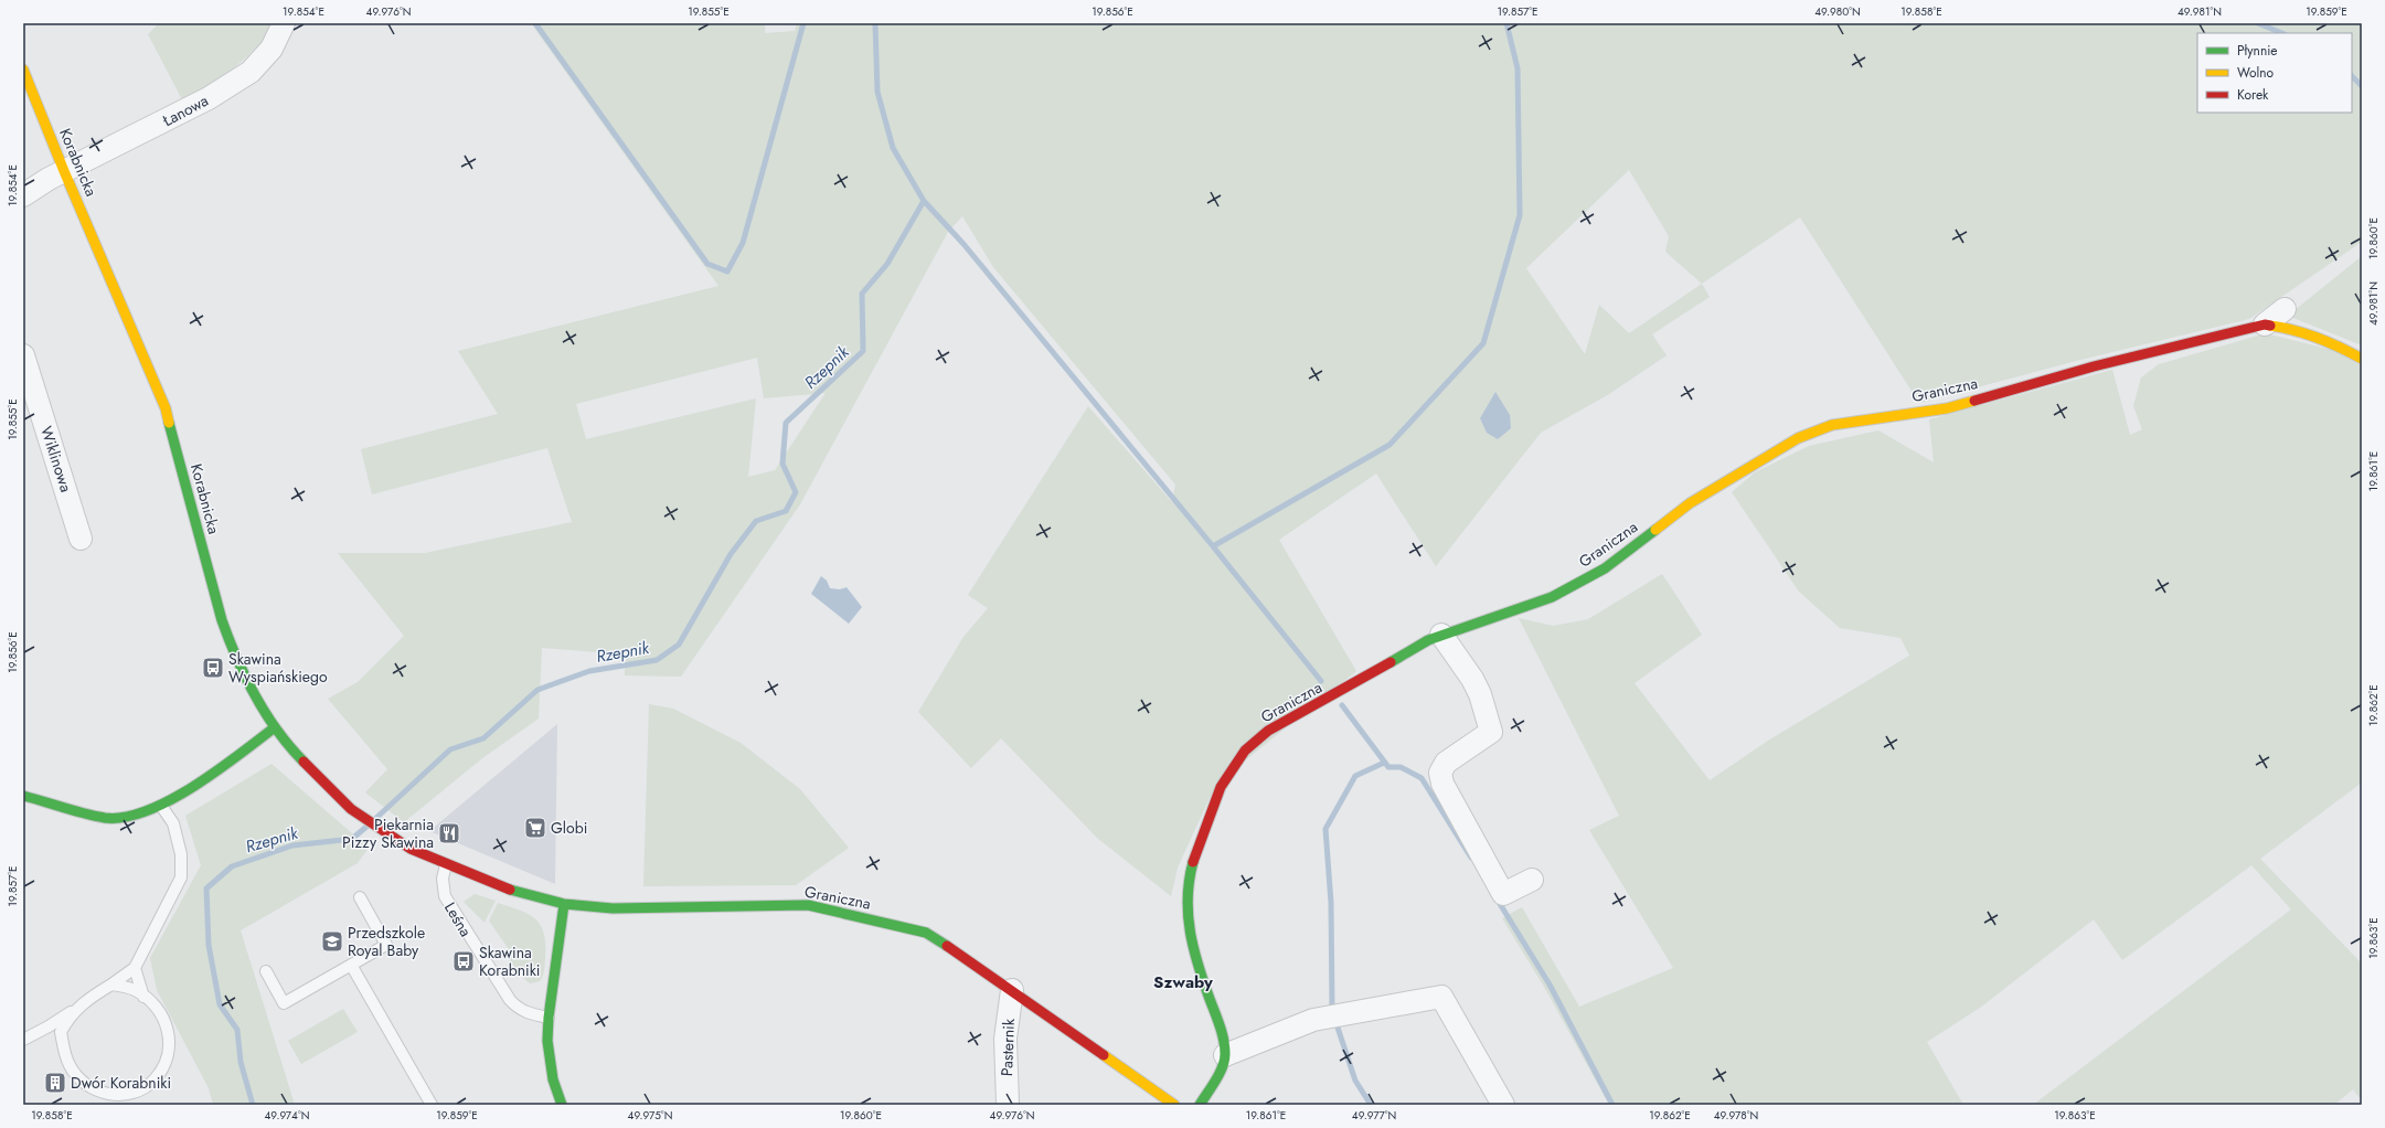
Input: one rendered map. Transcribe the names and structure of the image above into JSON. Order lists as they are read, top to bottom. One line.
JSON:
{"streets":{"street":["Łanowa","Korabnicka","Graniczna","Wiklinowa","Pasternik"],"lane":["Leśna"]},"crossings":[["Łanowa","Korabnicka"],["Korabnicka","Graniczna"],["Korabnicka","Leśna"],["Graniczna","Leśna"],["Graniczna","Pasternik"]],"districts":["Szwaby"],"water":["Rzepnik"],"places":{"bus stop":["Skawina Wyspiańskiego","Skawina Korabniki"],"supermarket":["Globi"],"restaurant":["Piekarnia Pizzy Skawina"],"school or university":["Przedszkole Royal Baby"],"building":["Dwór Korabniki"]},"legend":["Płynnie","Wolno","Korek"],"coordinates":["19.854°E","49.976°N","19.855°E","19.856°E","19.857°E","49.980°N","19.858°E","49.981°N","19.859°E","19.860°E","19.861°E","19.862°E","19.863°E","49.974°N","49.975°N","49.977°N","49.978°N"]}
